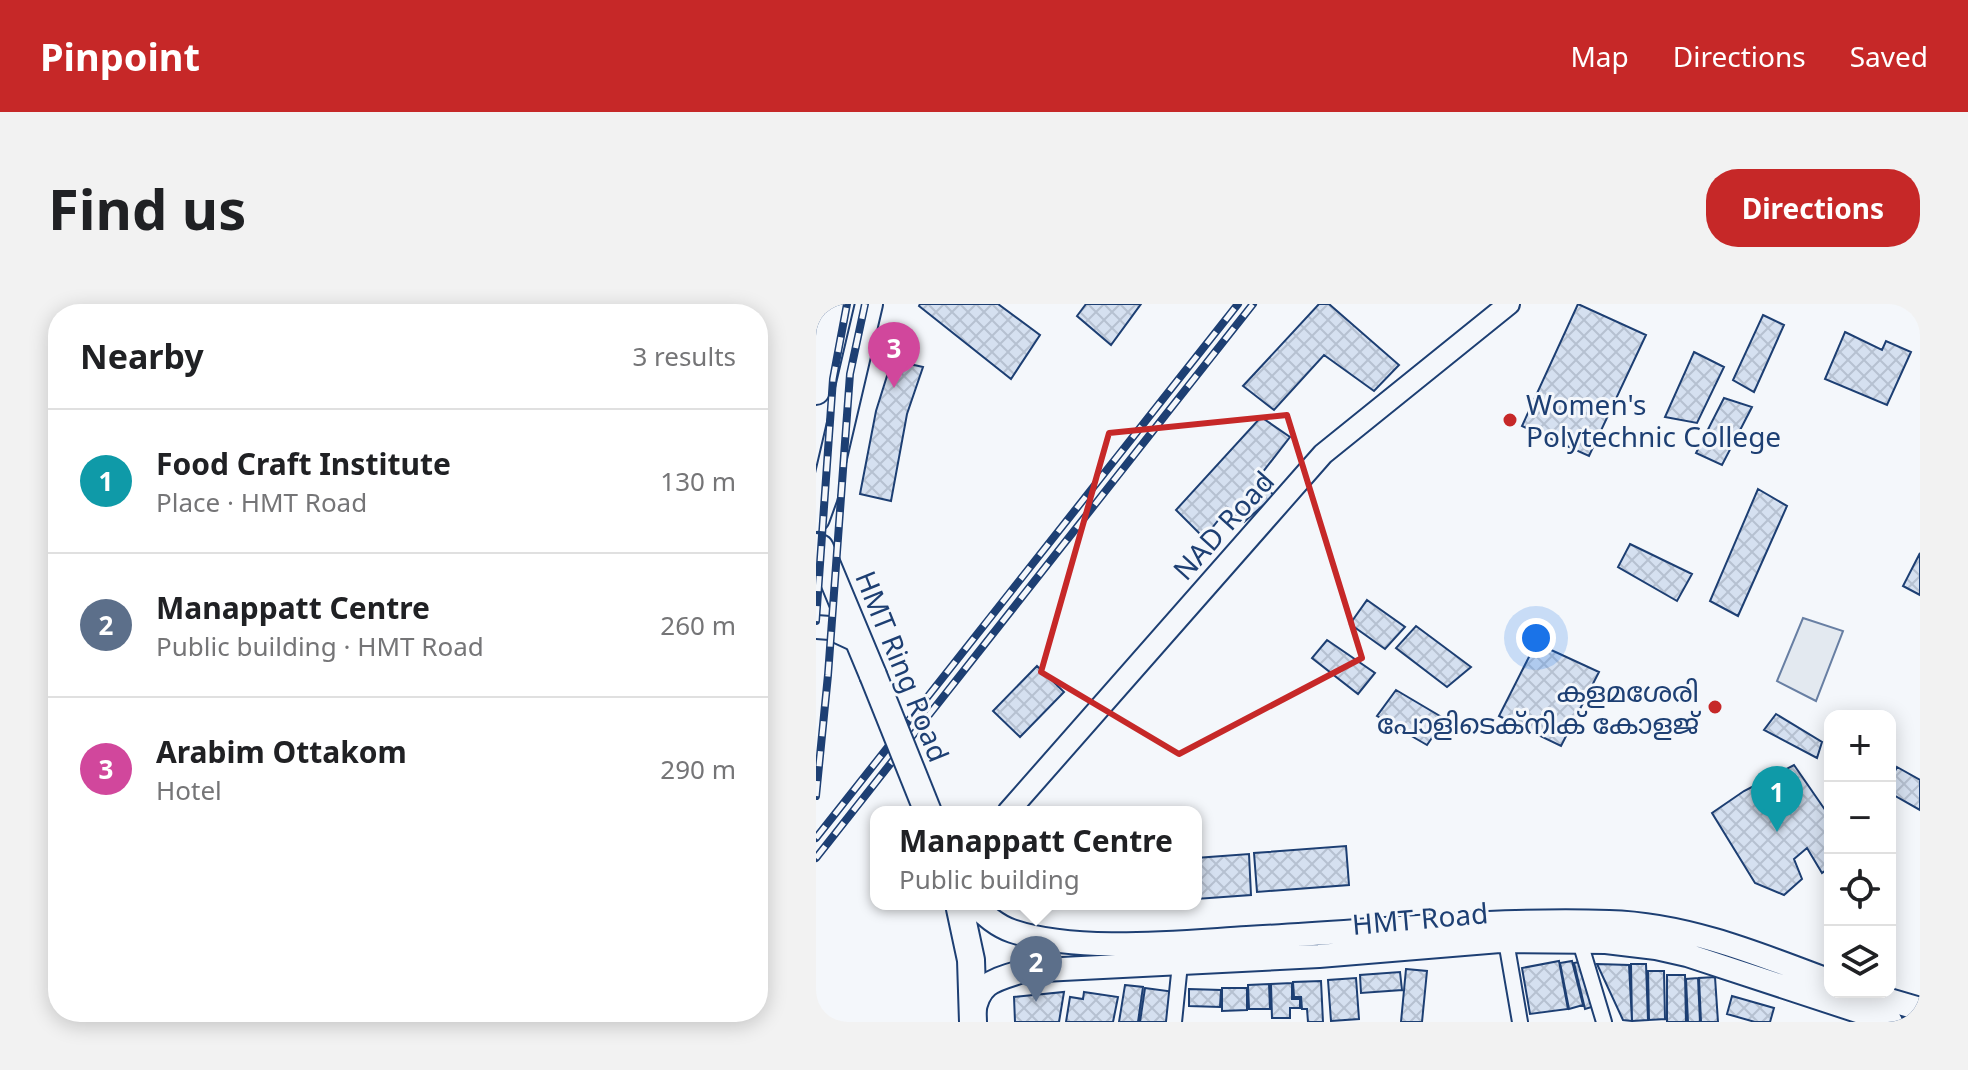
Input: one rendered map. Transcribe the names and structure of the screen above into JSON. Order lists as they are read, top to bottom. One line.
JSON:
{"streets":{"highway":["HMT Ring Road"],"main road":["HMT Road"],"street":["NAD Road"]},"places":["Women's Polytechnic College","കളമശേരി പോളിടെക്നിക് കോളജ്"],"page":{"header":"Pinpoint","nav":["Map","Directions","Saved"],"buttons":"Directions","title":"Find us","heading":["Nearby","3 results"],"pins":["3","1","2"],"list":[{"mark":"1","name":"Food Craft Institute","note":"Place · HMT Road","value":"130 m"},{"mark":"2","name":"Manappatt Centre","note":"Public building · HMT Road","value":"260 m"},{"mark":"3","name":"Arabim Ottakom","note":"Hotel","value":"290 m"}],"map_buttons":["+","−"],"popup":["Manappatt Centre","Public building"]}}
